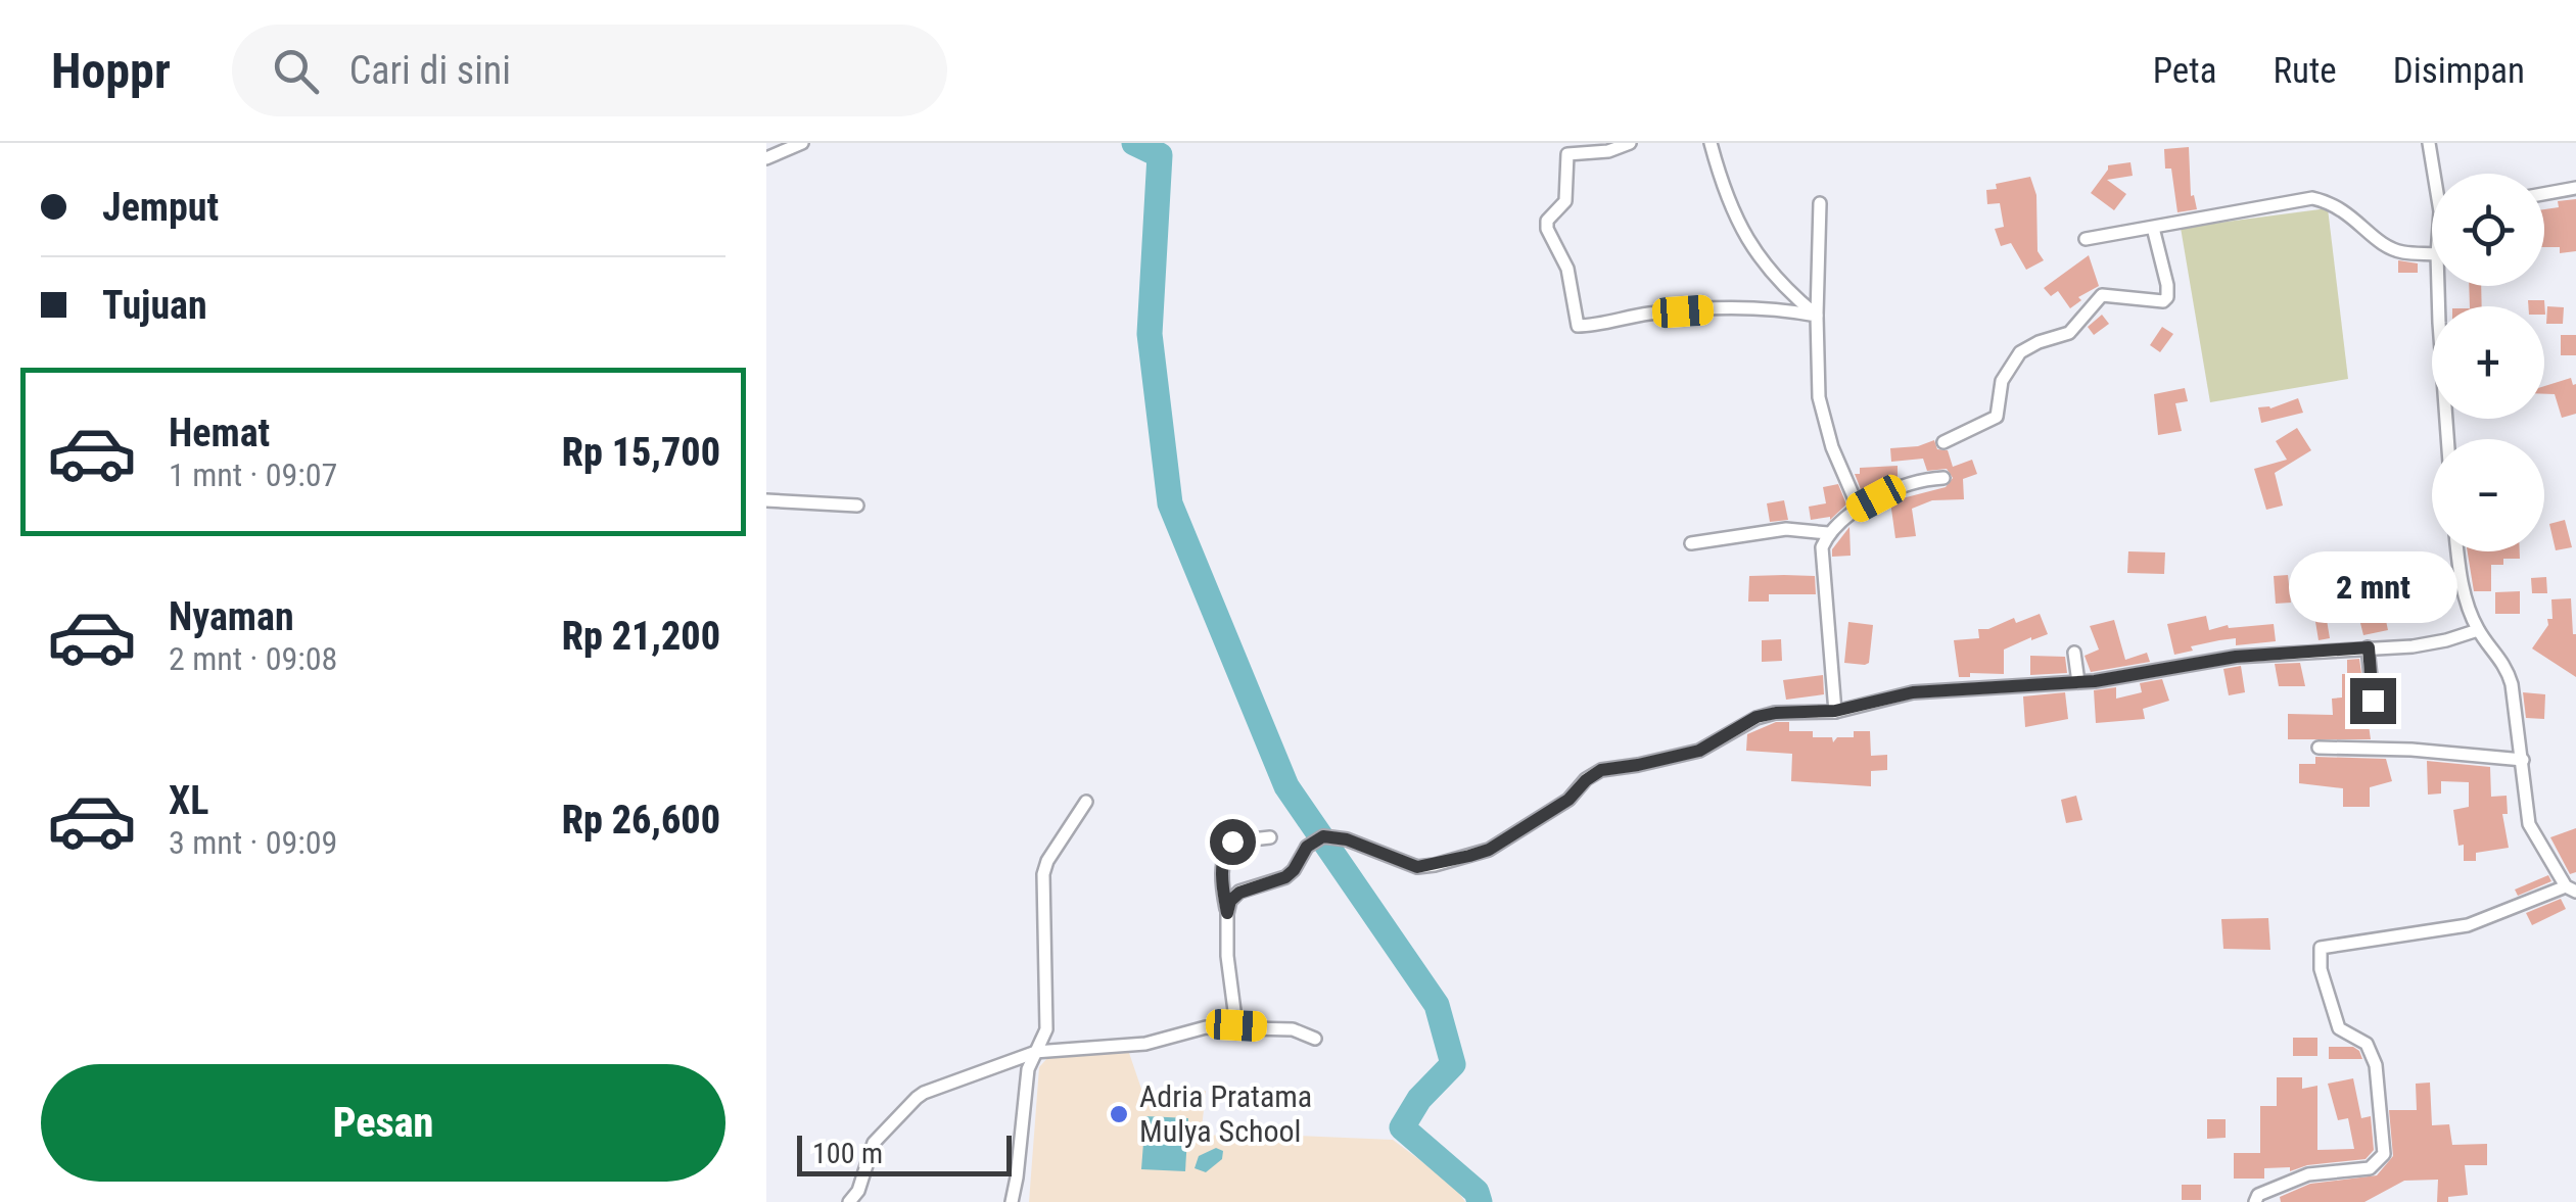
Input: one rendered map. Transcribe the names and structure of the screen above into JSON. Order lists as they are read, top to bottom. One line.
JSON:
{"places":["Adria Pratama Mulya School"],"scale_bar":"100 m","page":{"header":"Hoppr","search":"Cari di sini","nav":["Peta","Rute","Disimpan"],"banner":["Jemput","Tujuan"],"map_buttons":["+","−"],"list":[{"name":"Hemat","note":"1 mnt · 09:07","value":"Rp 15,700"},{"name":"Nyaman","note":"2 mnt · 09:08","value":"Rp 21,200"},{"name":"XL","note":"3 mnt · 09:09","value":"Rp 26,600"}],"bubble":"2 mnt","buttons":"Pesan","scale":"100 m"}}
